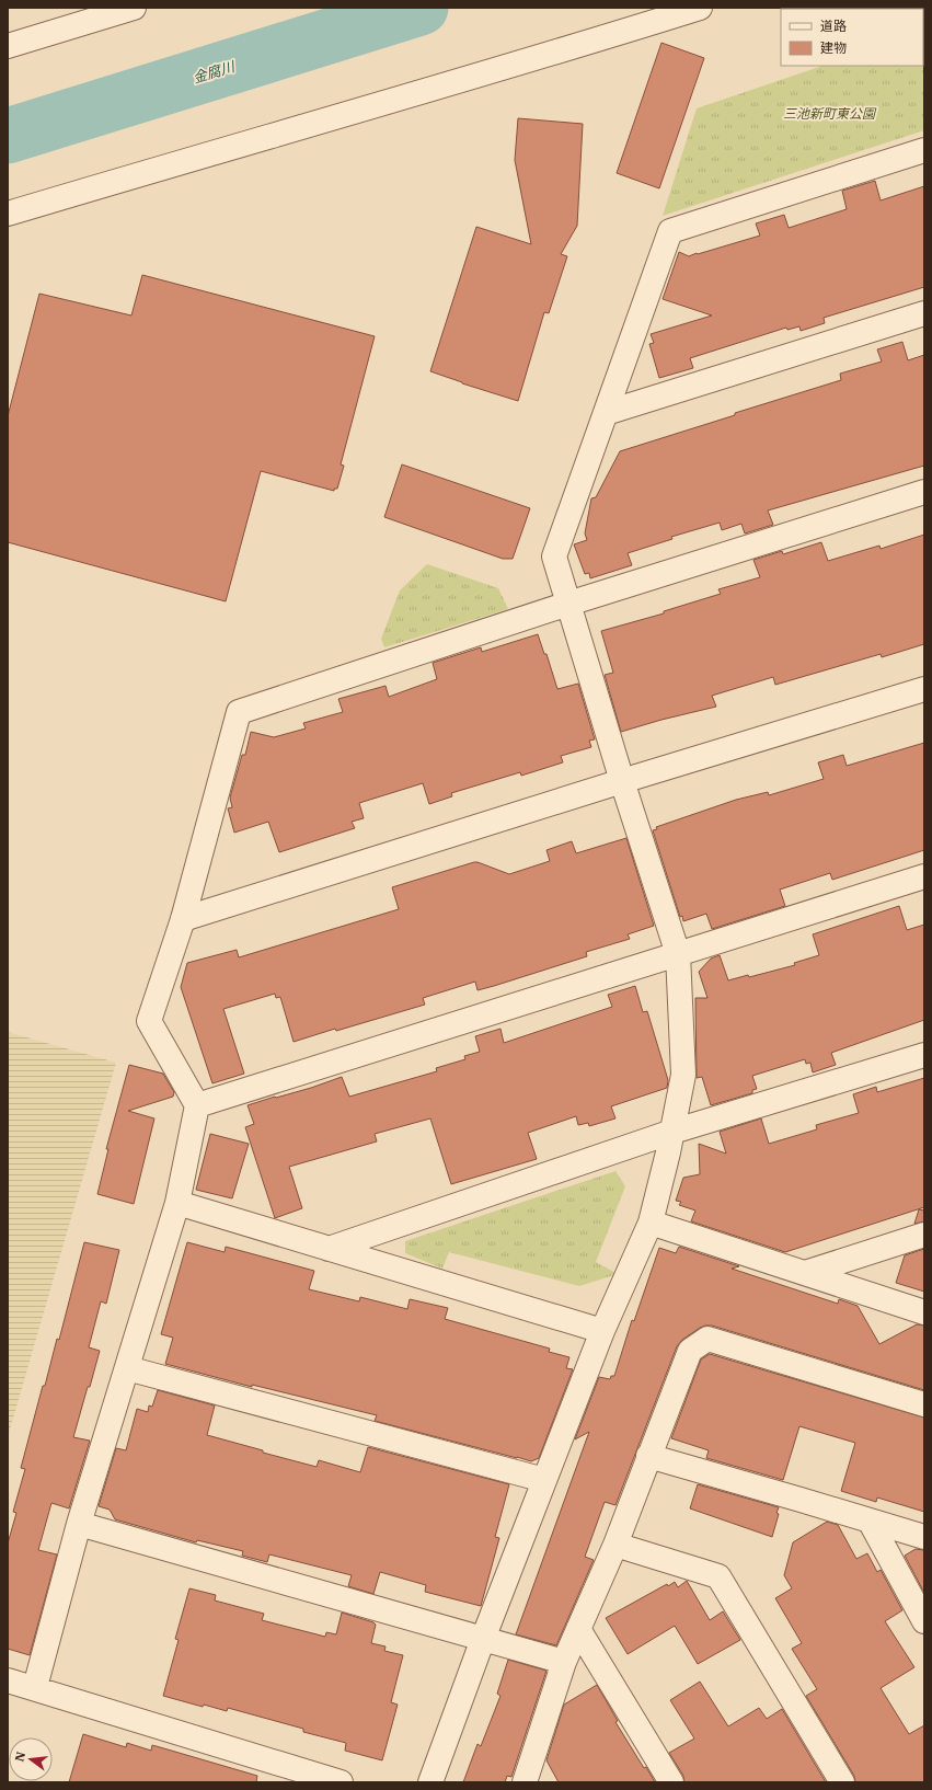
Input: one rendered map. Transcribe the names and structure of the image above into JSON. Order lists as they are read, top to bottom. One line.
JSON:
{"water":["金腐川"],"parks":["三池新町東公園"],"legend":["道路","建物"],"north":"left"}
